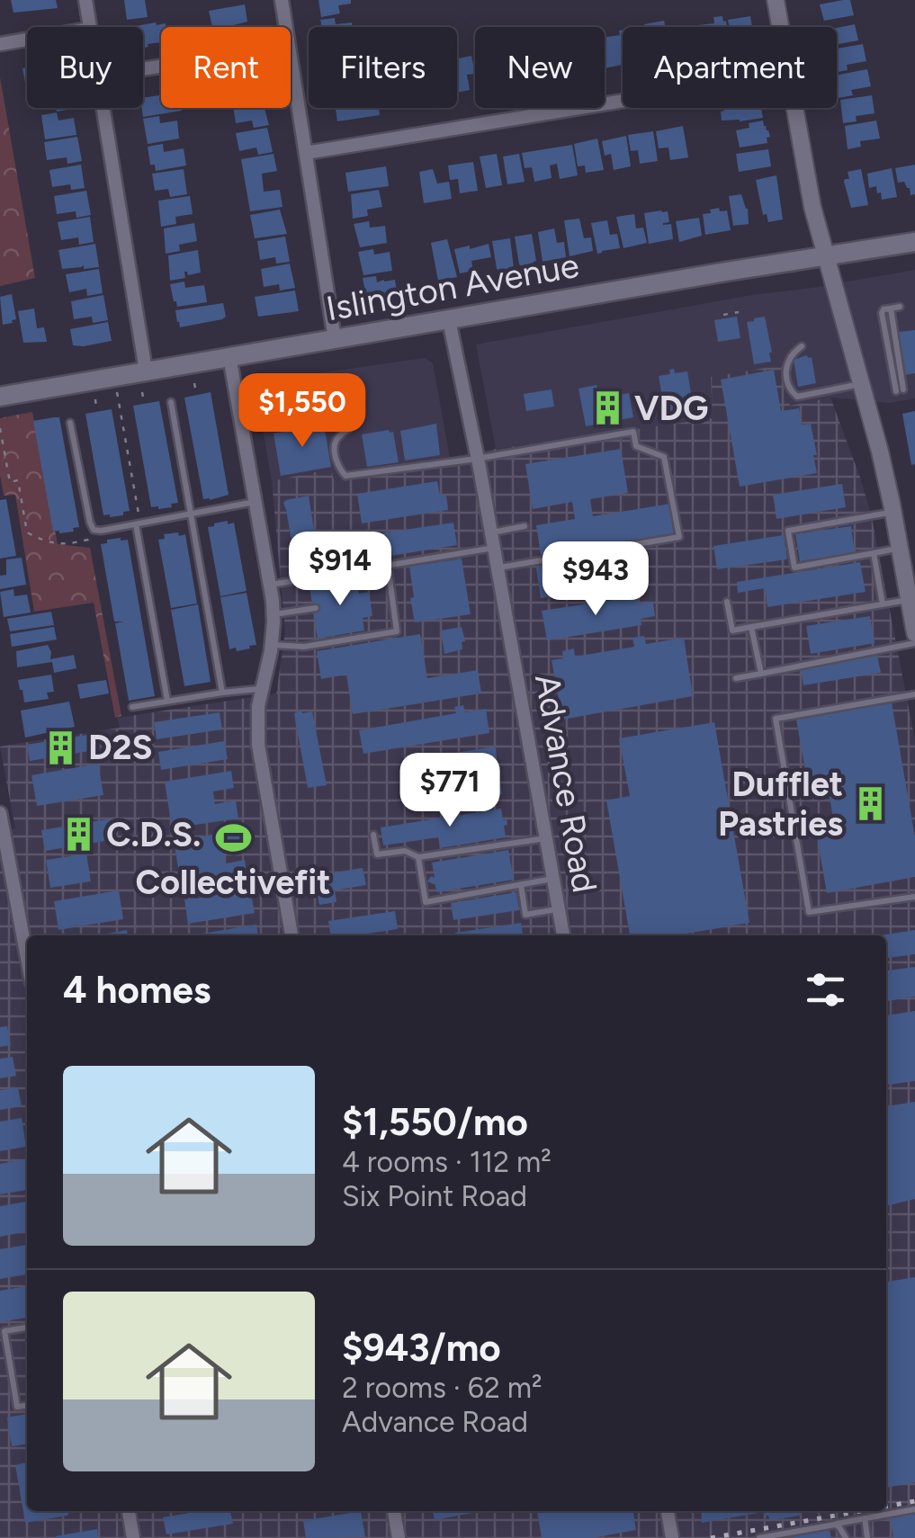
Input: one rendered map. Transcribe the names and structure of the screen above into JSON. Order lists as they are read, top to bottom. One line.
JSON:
{"streets":{"main road":["Islington Avenue"],"street":["Advance Road"]},"crossings":[["Islington Avenue","Advance Road"]],"places":{"building":["VDG","D2S","Dufflet Pastries","C.D.S."],"sports":["Collectivefit"]},"page":{"chip":["Buy","Rent","Filters","New","Apartment"],"price":["$1,550","$914","$943","$771"],"heading":"4 homes","list":[{"name":"$1,550/mo","note":"4 rooms · 112 m² · Six Point Road"},{"name":"$943/mo","note":"2 rooms · 62 m² · Advance Road"}]}}
